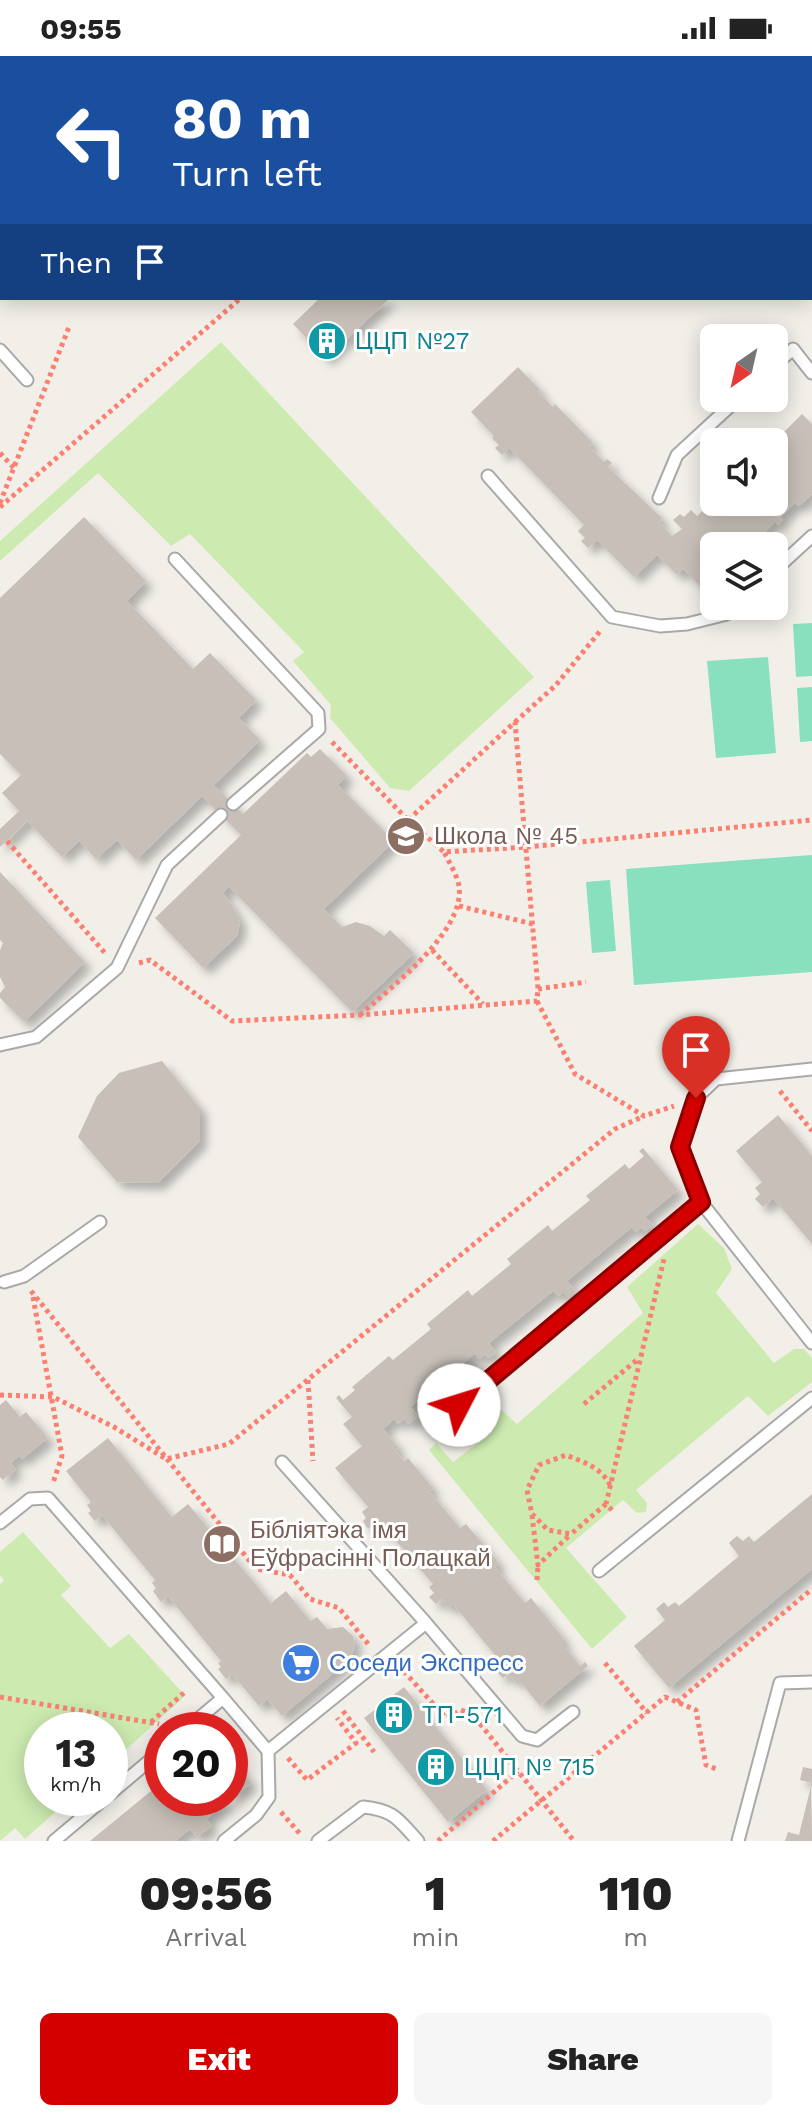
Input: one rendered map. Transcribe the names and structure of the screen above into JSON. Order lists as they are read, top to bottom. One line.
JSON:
{"places":{"building":["ЦЦП №27","ТП-571","ЦЦП № 715"],"school or university":["Школа № 45"],"library":["Бібліятэка імя Еўфрасінні Полацкай"],"supermarket":["Соседи Экспресс"]},"north":"bottom left","page":{"status":"09:55","turn":["80 m","Turn left"],"then":"Then","speed":"13 km/h","limit":"20","eta":["09:56","Arrival","1","min","110","m"],"buttons":["Exit","Share"]}}
